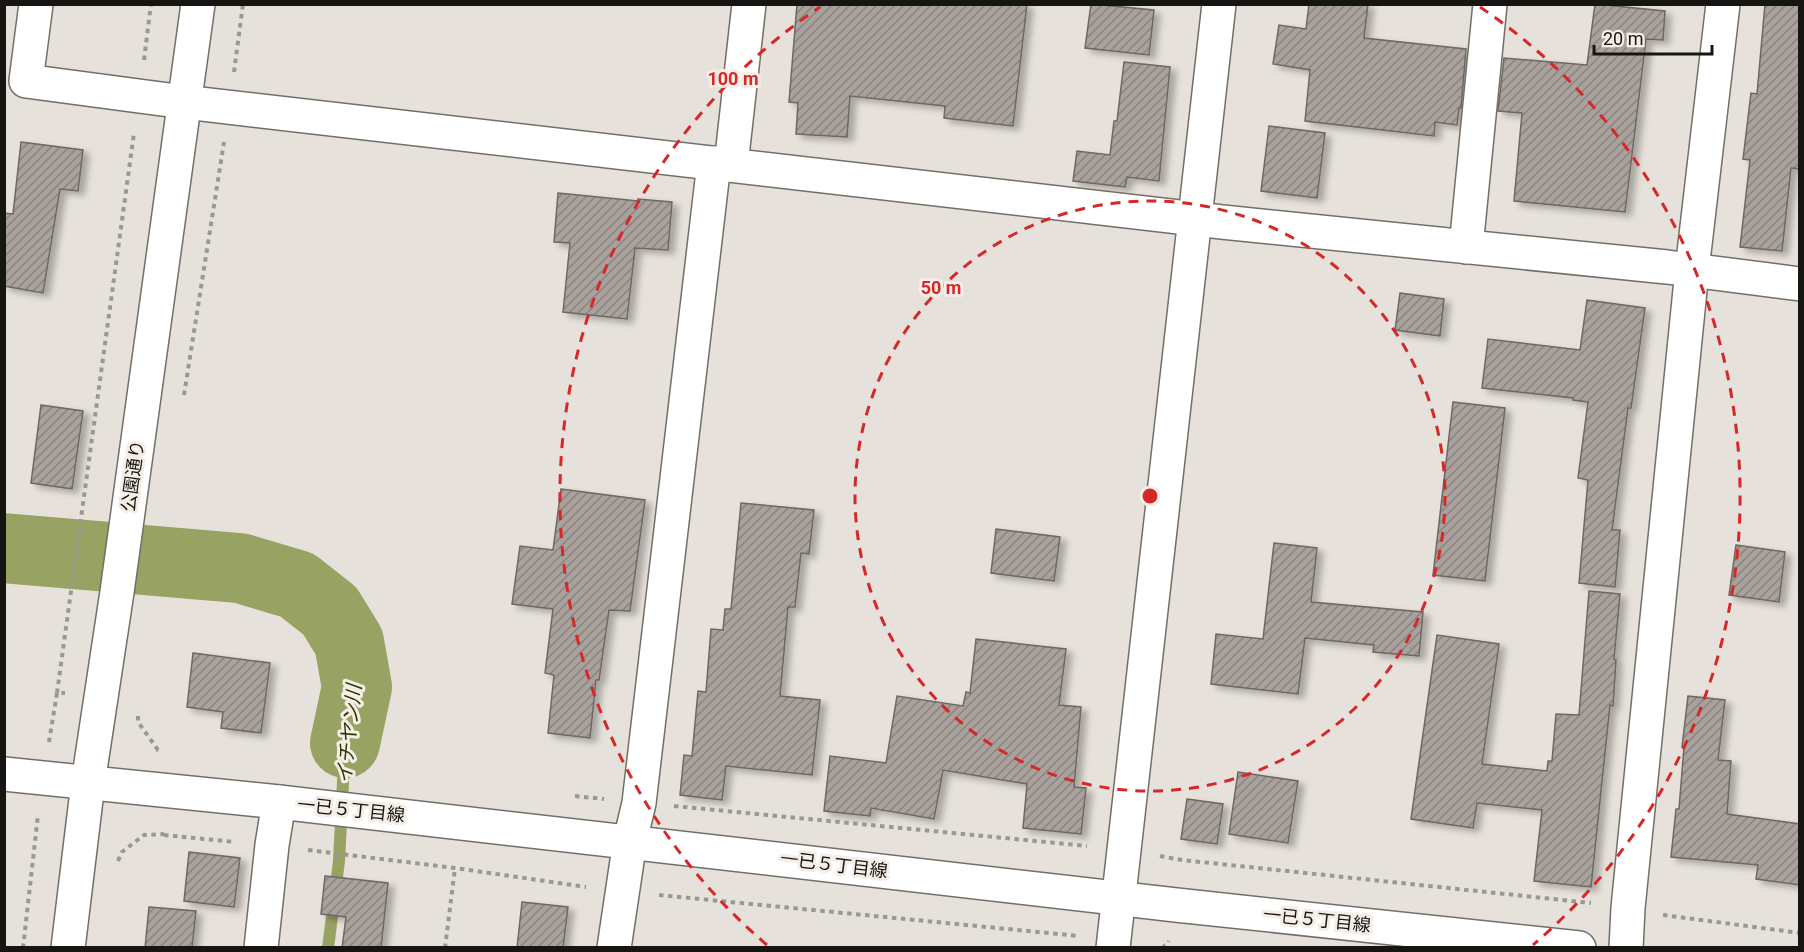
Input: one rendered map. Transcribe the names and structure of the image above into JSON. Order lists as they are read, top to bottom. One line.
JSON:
{"streets":{"street":["公園通り","一已５丁目線"]},"crossings":[["公園通り","一已５丁目線"]],"water":["イチヤン川"],"scale_bar":"20 m","rings":["100 m","50 m"]}
